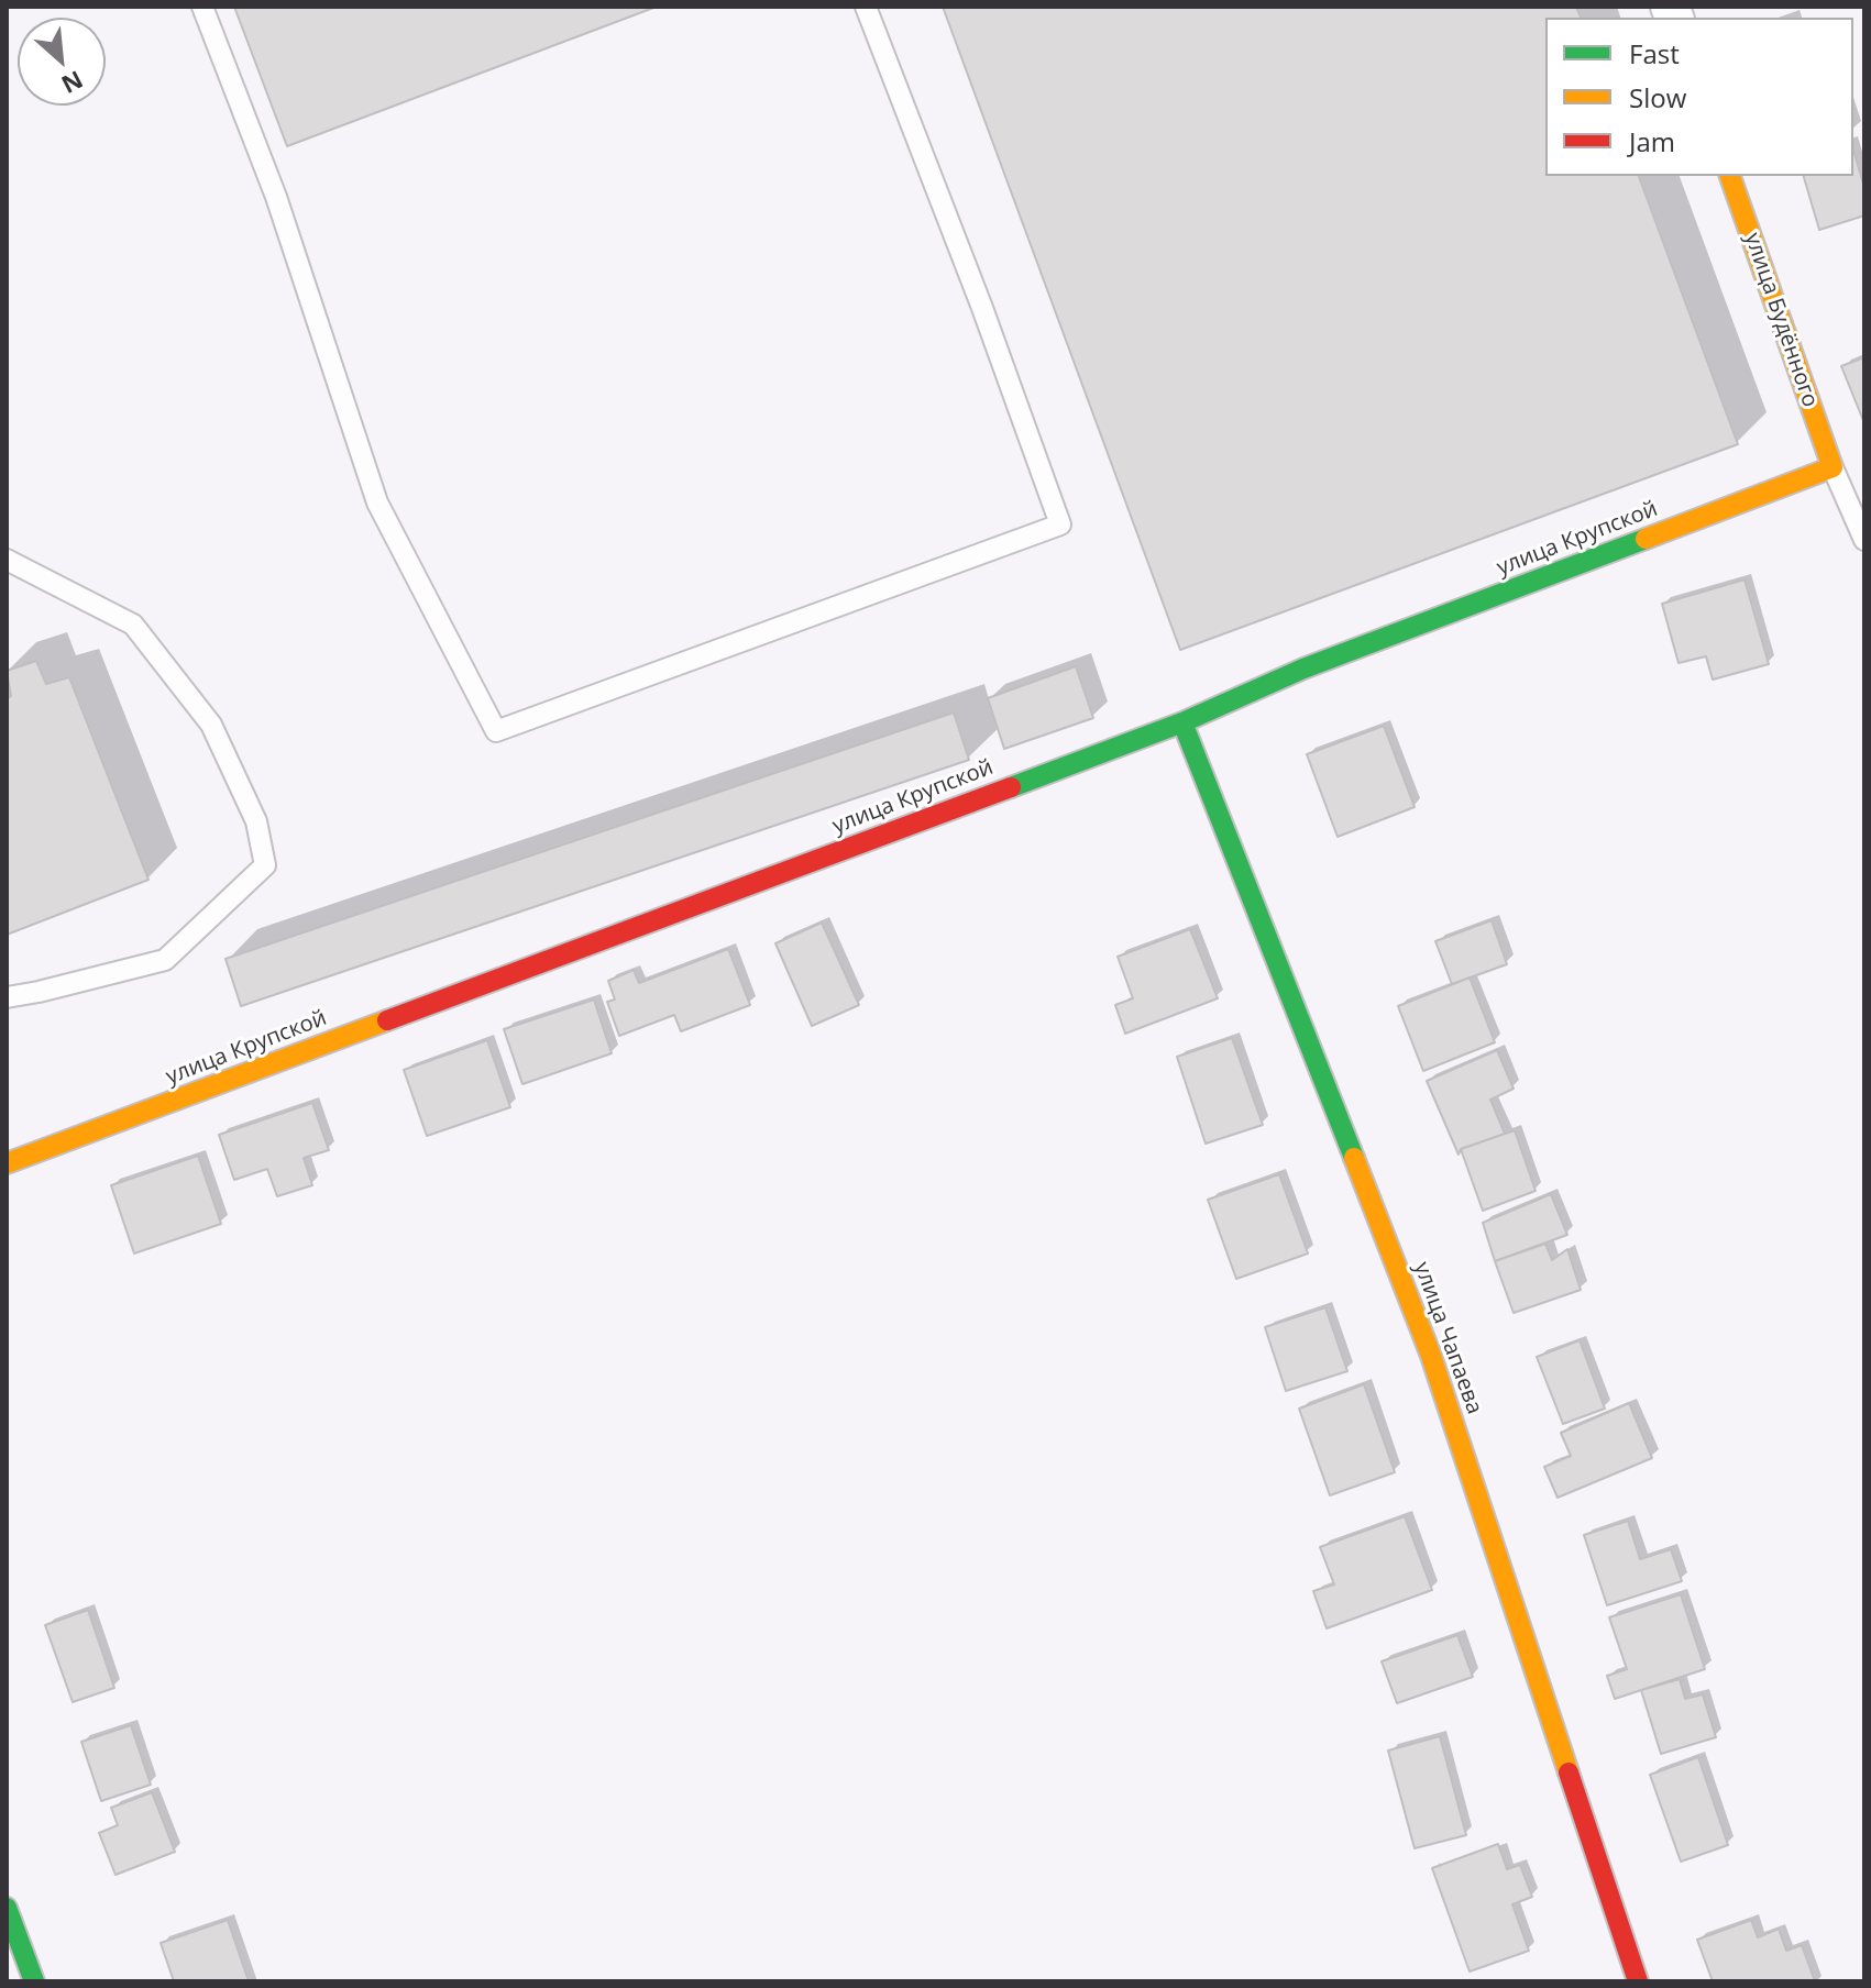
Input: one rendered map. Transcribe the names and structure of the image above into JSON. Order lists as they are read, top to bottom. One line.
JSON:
{"streets":{"street":["улица Будённого","улица Крупской","улица Чапаева"]},"crossings":[["улица Будённого","улица Крупской"],["улица Крупской","улица Чапаева"]],"legend":["Fast","Slow","Jam"],"north":"bottom right"}
